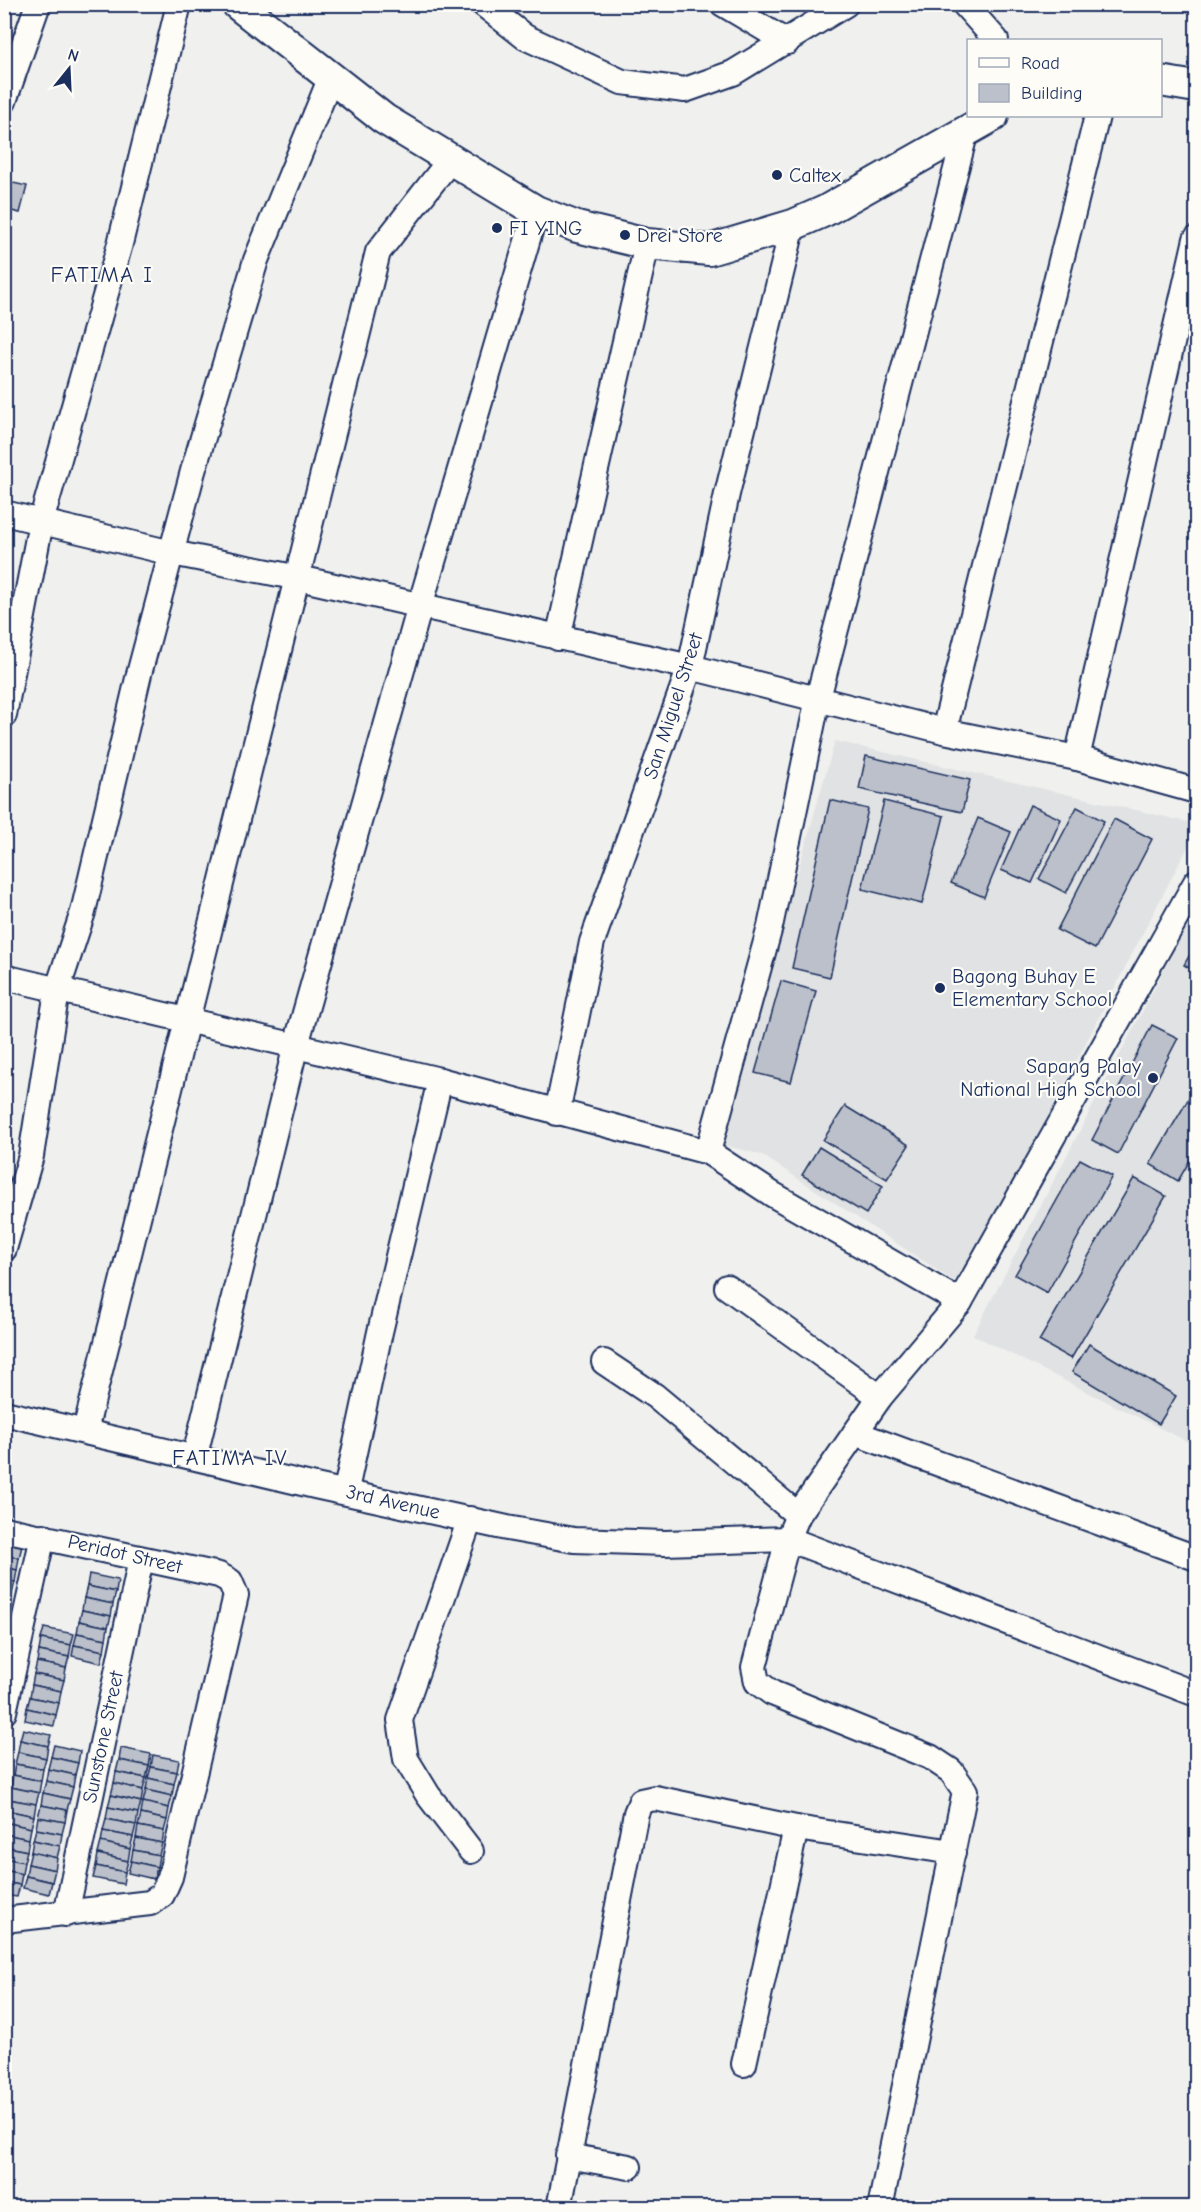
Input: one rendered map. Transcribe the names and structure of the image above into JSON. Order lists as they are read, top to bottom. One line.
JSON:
{"streets":{"street":["San Miguel Street","3rd Avenue","Peridot Street","Sunstone Street"]},"crossings":[["Peridot Street","Sunstone Street"]],"districts":["FATIMA I","FATIMA IV"],"places":["Caltex","FI YING","Drei Store","Bagong Buhay E Elementary School","Sapang Palay National High School"],"legend":["Road","Building"],"north":"top"}
